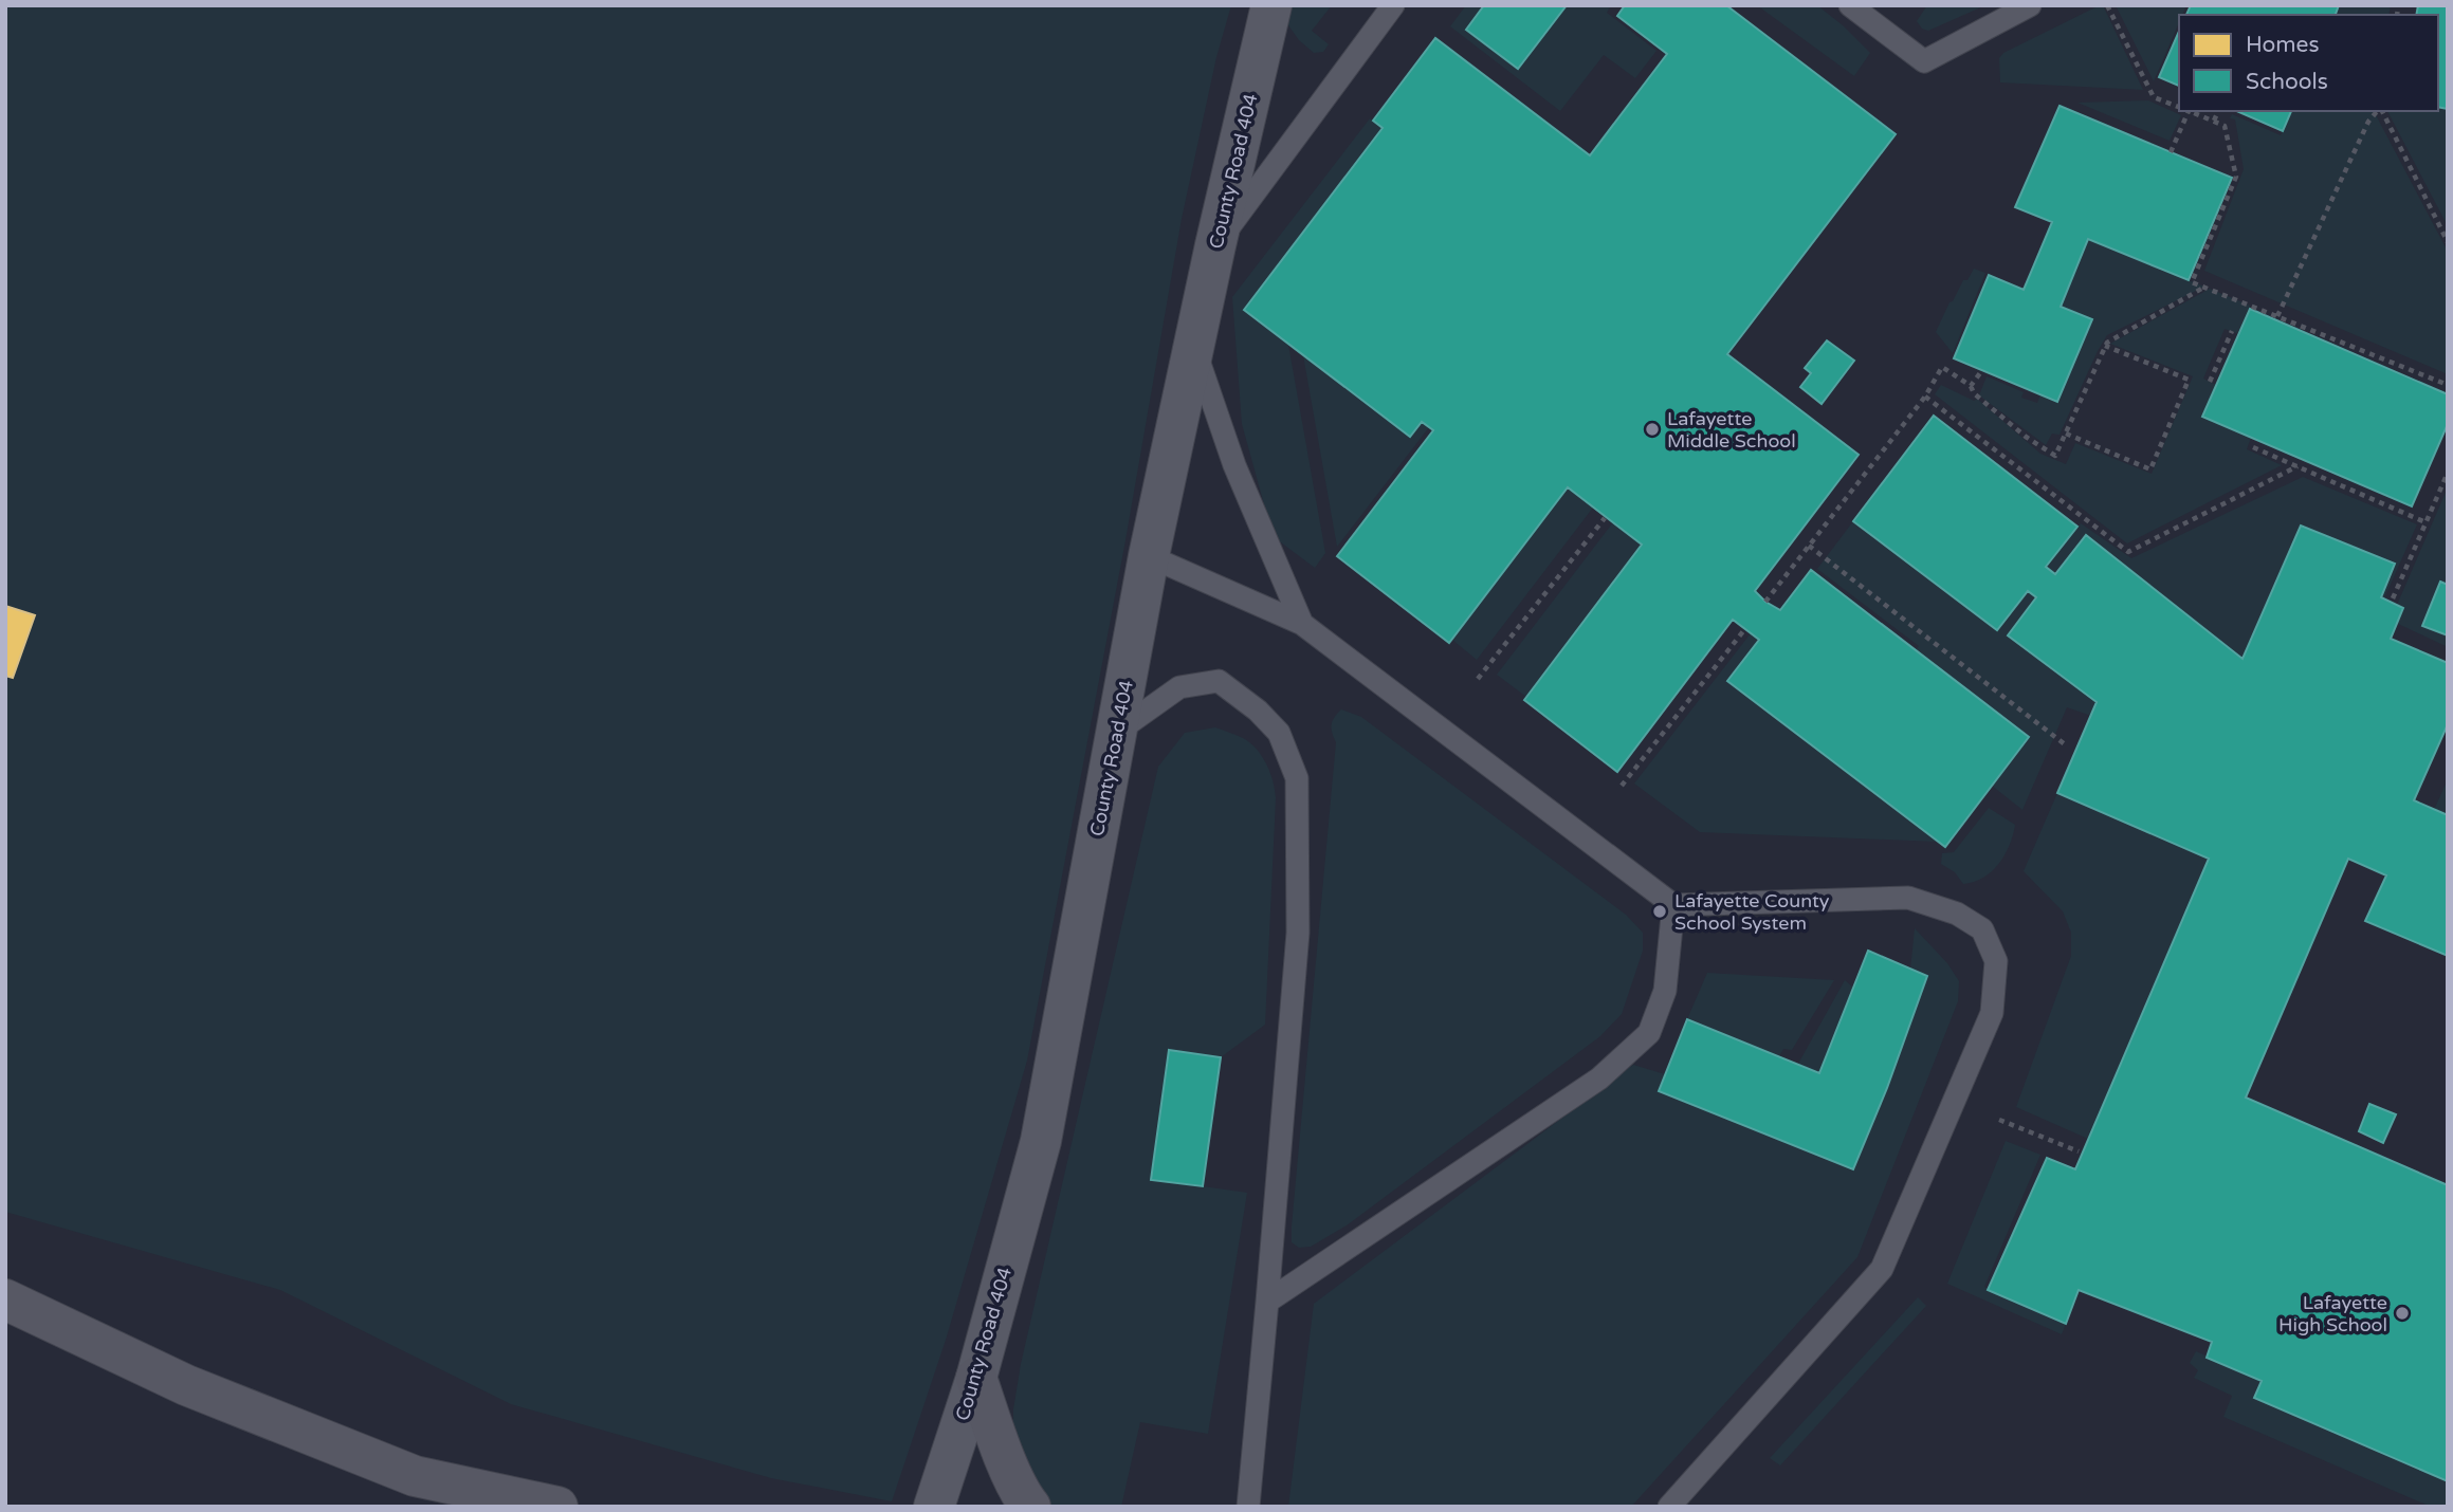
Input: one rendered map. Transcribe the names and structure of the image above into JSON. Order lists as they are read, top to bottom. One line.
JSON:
{"streets":{"street":["County Road 404"]},"places":["Lafayette Middle School","Lafayette County School System","Lafayette High School"],"legend":["Homes","Schools"]}
